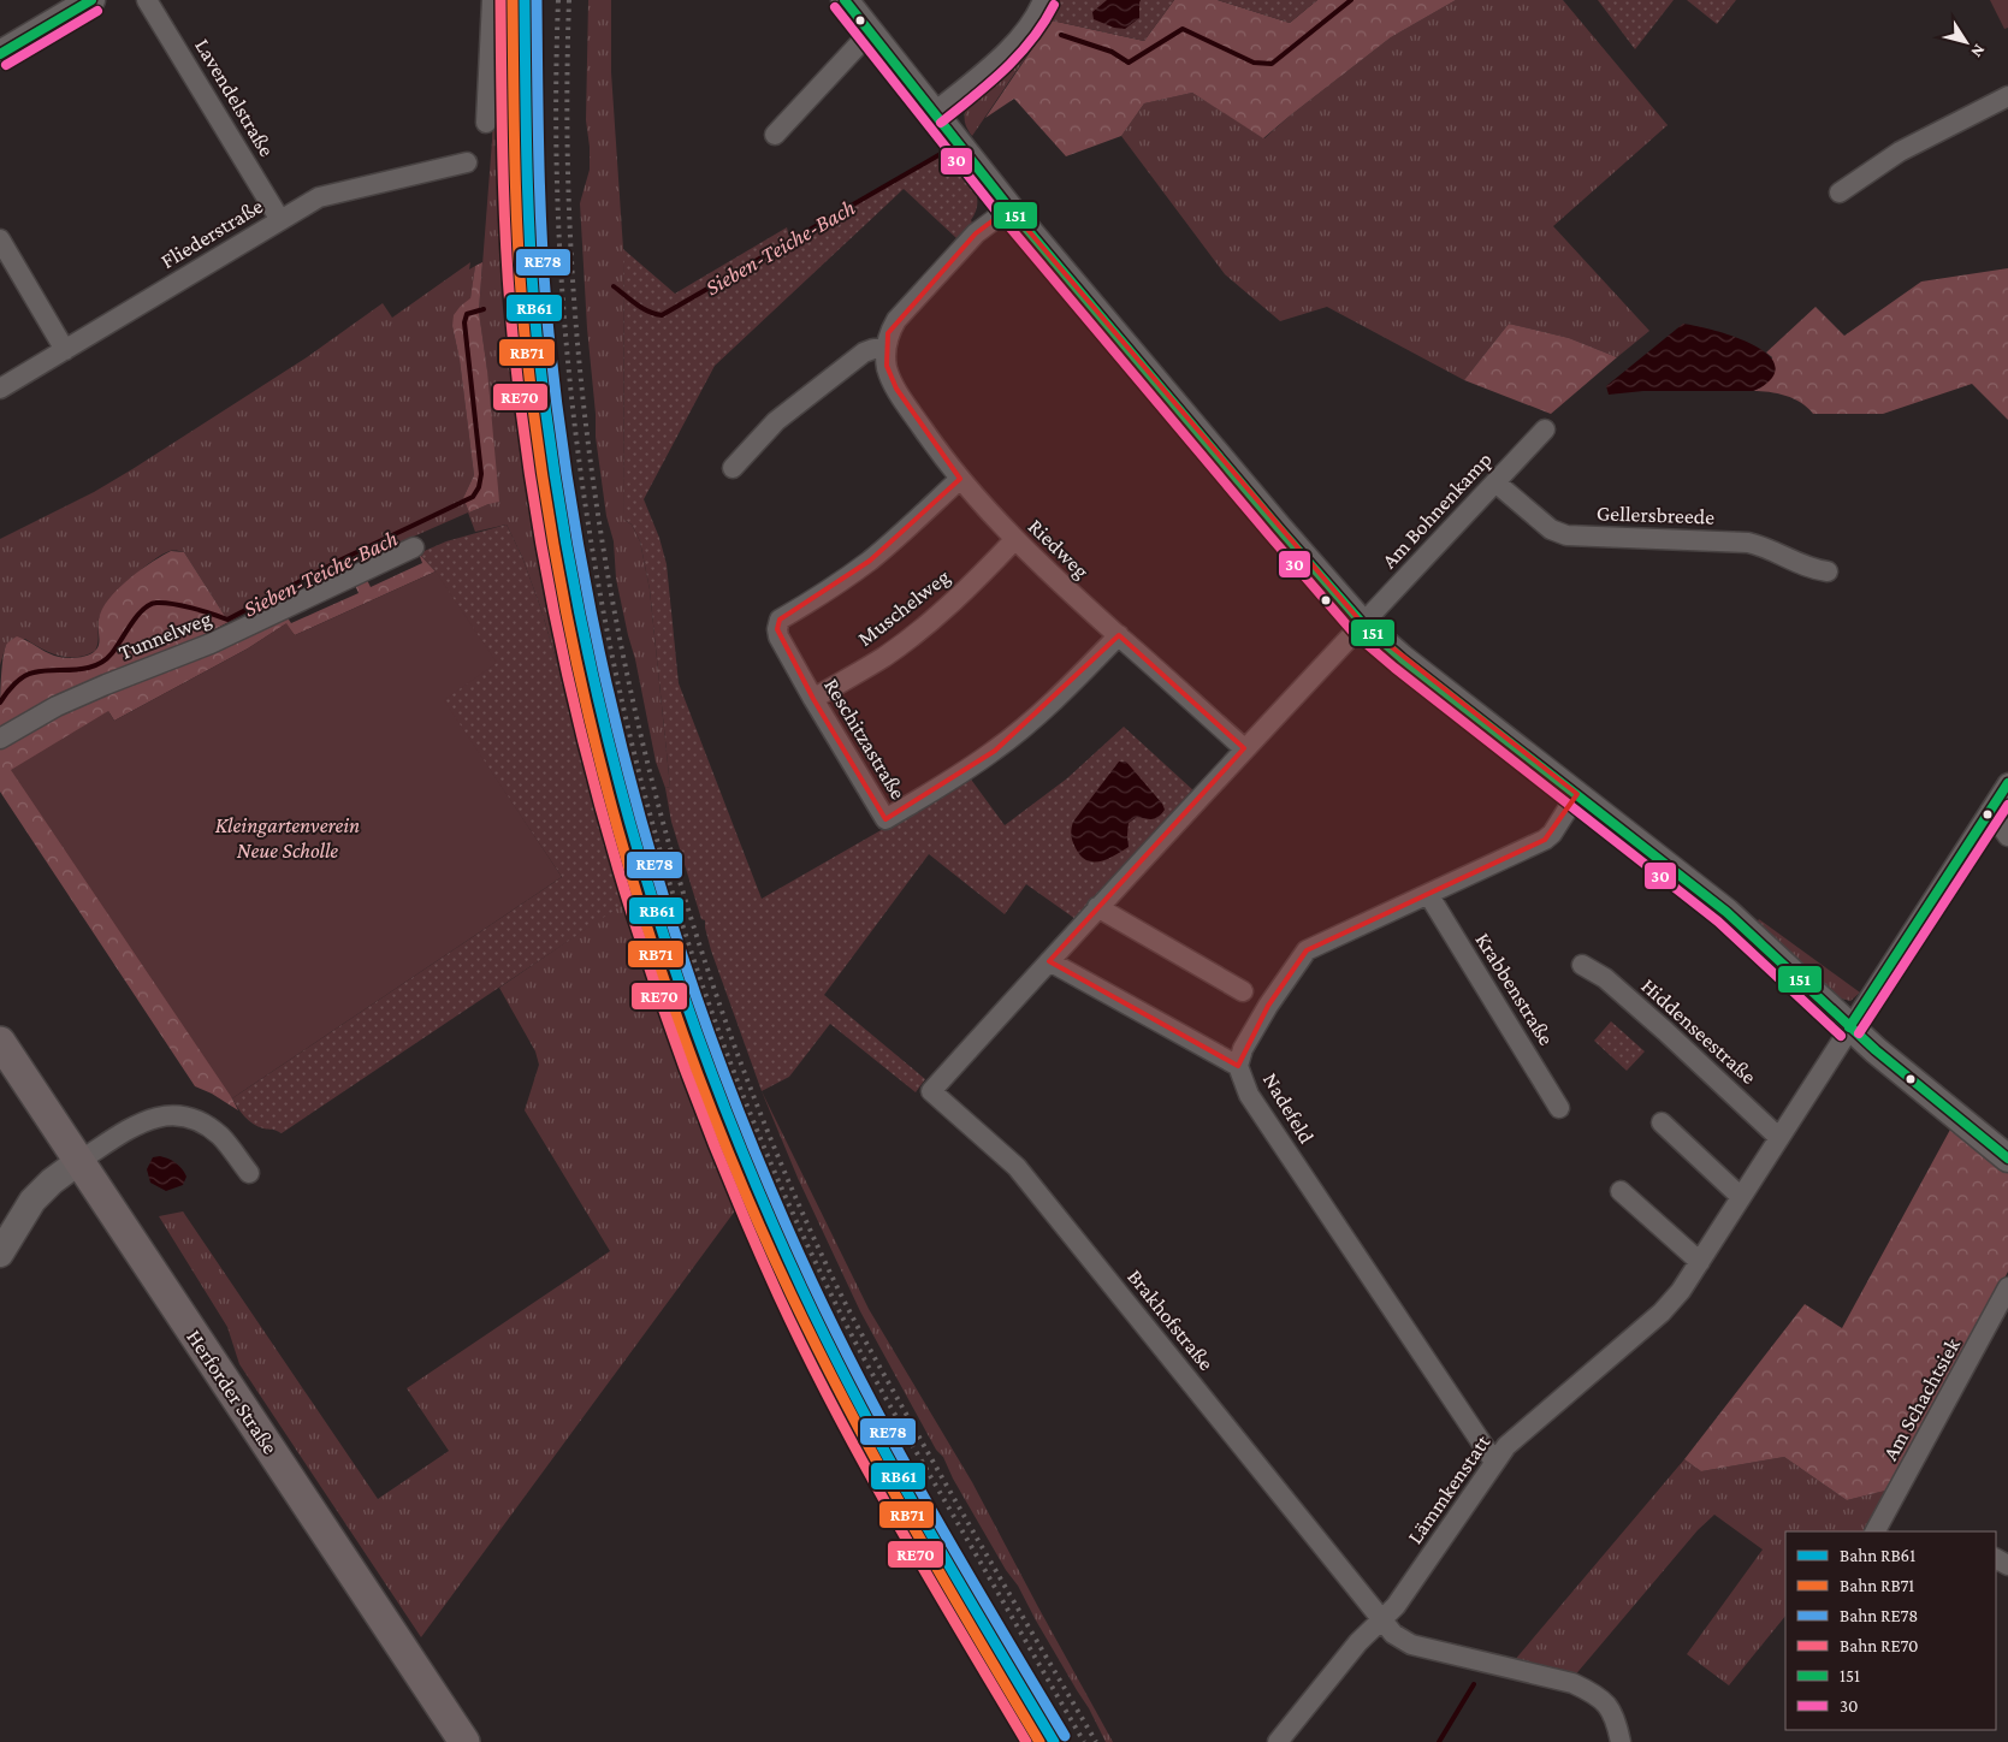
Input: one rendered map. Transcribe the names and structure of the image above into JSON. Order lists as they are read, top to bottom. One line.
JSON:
{"streets":{"main road":["Herforder Straße"],"street":["Lavendelstraße","Fliederstraße","Am Bohnenkamp","Gellersbreede","Riedweg","Muschelweg","Tunnelweg","Reschitzastraße","Krabbenstraße","Hiddenseestraße","Nadefeld","Brakhofstraße","Am Schachtsiek","Lämmkenstatt"]},"crossings":[["Lavendelstraße","Fliederstraße"],["Am Bohnenkamp","Gellersbreede"],["Am Bohnenkamp","Brakhofstraße"],["Riedweg","Muschelweg"],["Riedweg","Reschitzastraße"],["Riedweg","Brakhofstraße"],["Muschelweg","Reschitzastraße"],["Krabbenstraße","Nadefeld"],["Hiddenseestraße","Lämmkenstatt"],["Nadefeld","Lämmkenstatt"],["Brakhofstraße","Lämmkenstatt"]],"water":["Sieben-Teiche-Bach"],"parks":["Kleingartenverein Neue Scholle"],"lines":["rail line RB61","rail line RB71","rail line RE78","rail line RE70","transit line 151","transit line 30"],"legend":["Bahn RB61","Bahn RB71","Bahn RE78","Bahn RE70","151","30"],"north":"bottom right"}
